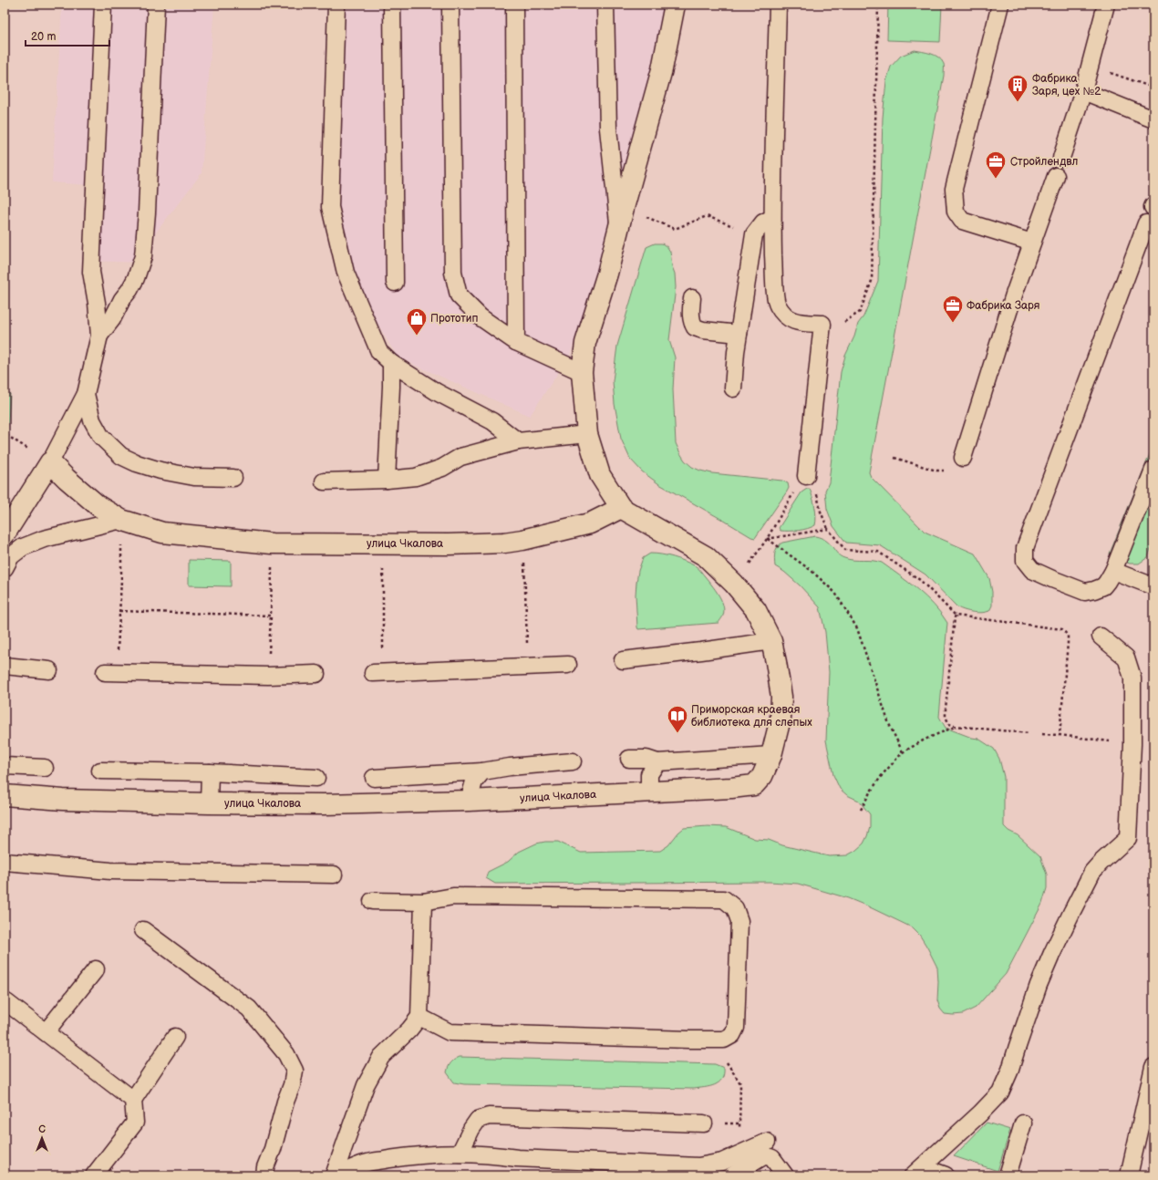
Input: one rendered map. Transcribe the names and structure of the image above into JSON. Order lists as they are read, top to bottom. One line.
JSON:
{"streets":{"street":["улица Чкалова"]},"places":{"building":["Фабрика Заря, цех №2"],"office":["Стройлендвл","Фабрика Заря"],"shop":["Прототип"],"library":["Приморская краевая библиотека для слепых"]},"scale_bar":"20 m","north":"top"}
